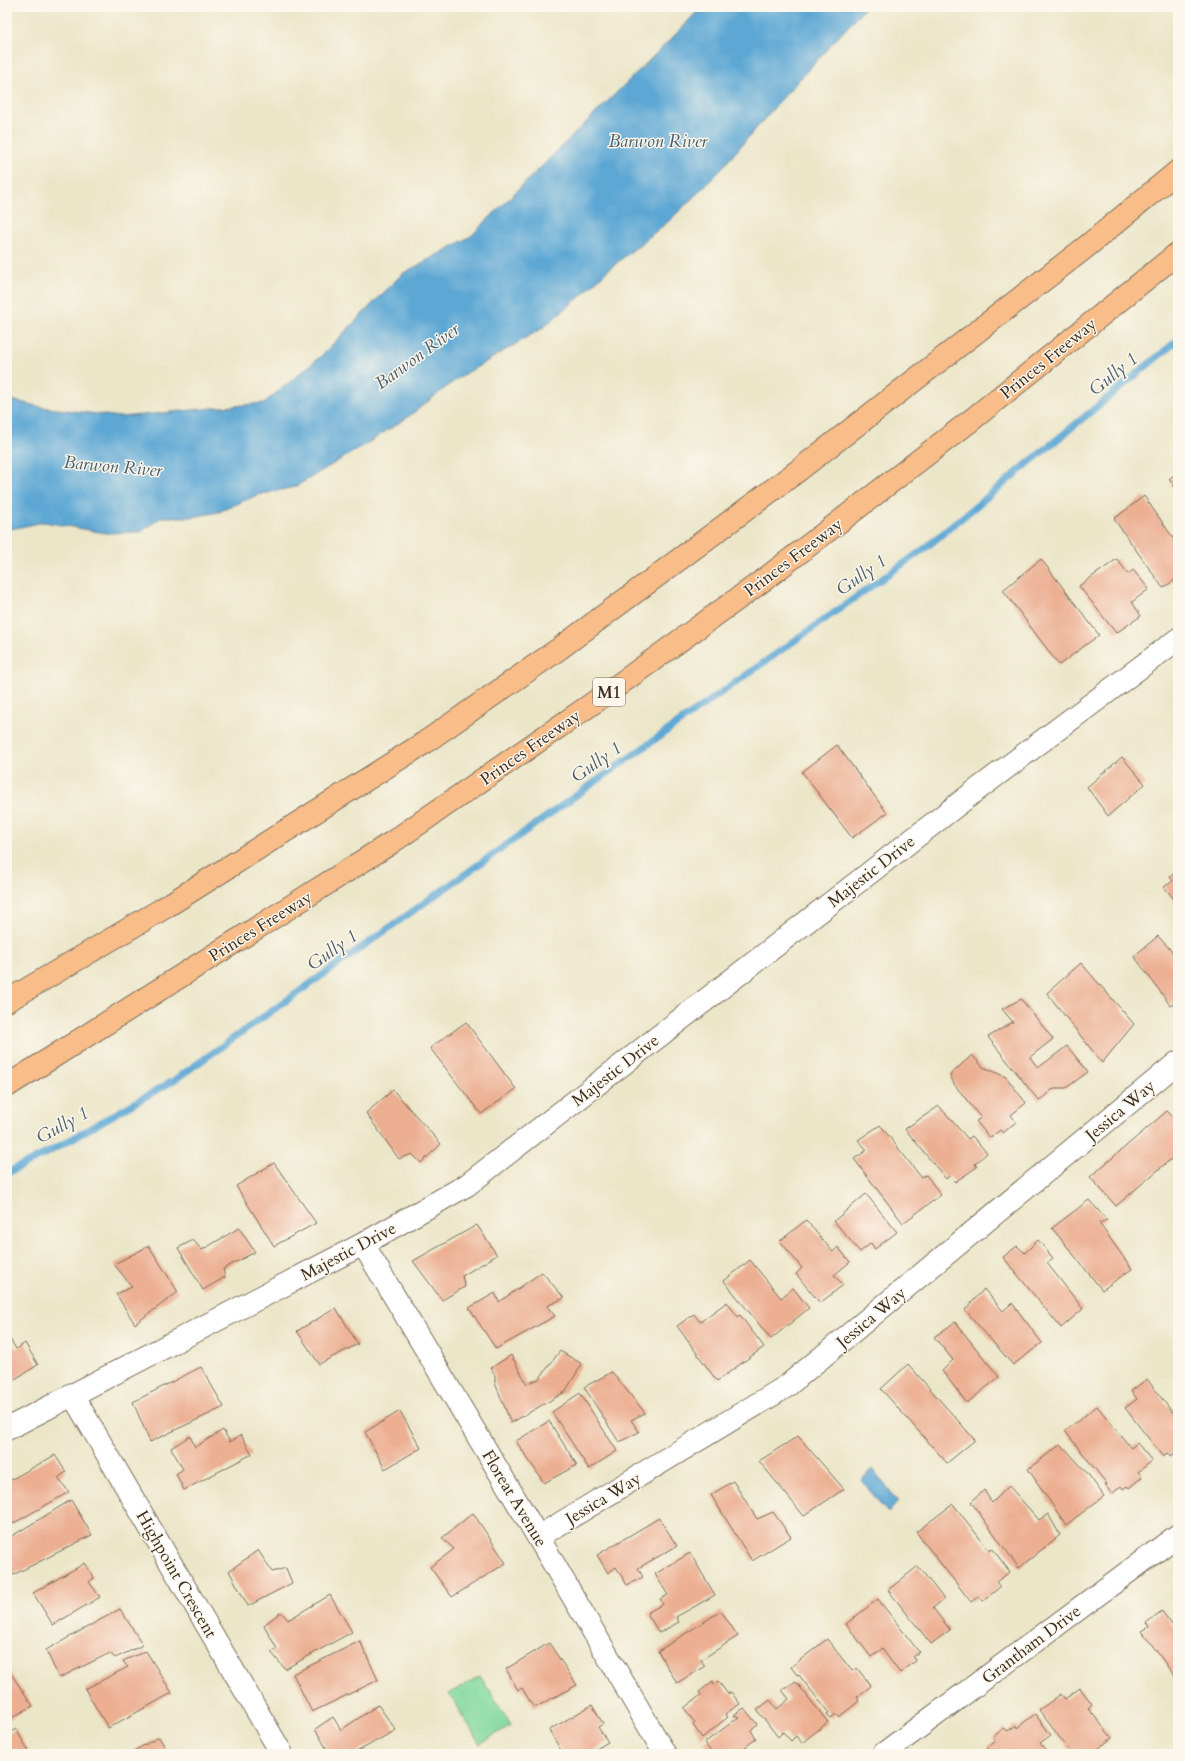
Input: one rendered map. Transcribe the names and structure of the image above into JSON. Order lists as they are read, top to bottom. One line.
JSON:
{"streets":{"highway":["Princes Freeway","M1"],"street":["Majestic Drive","Jessica Way","Floreat Avenue","Highpoint Crescent","Grantham Drive"]},"crossings":[["Majestic Drive","Floreat Avenue"],["Majestic Drive","Highpoint Crescent"],["Jessica Way","Floreat Avenue"]],"water":["Barwon River","Gully 1"]}
